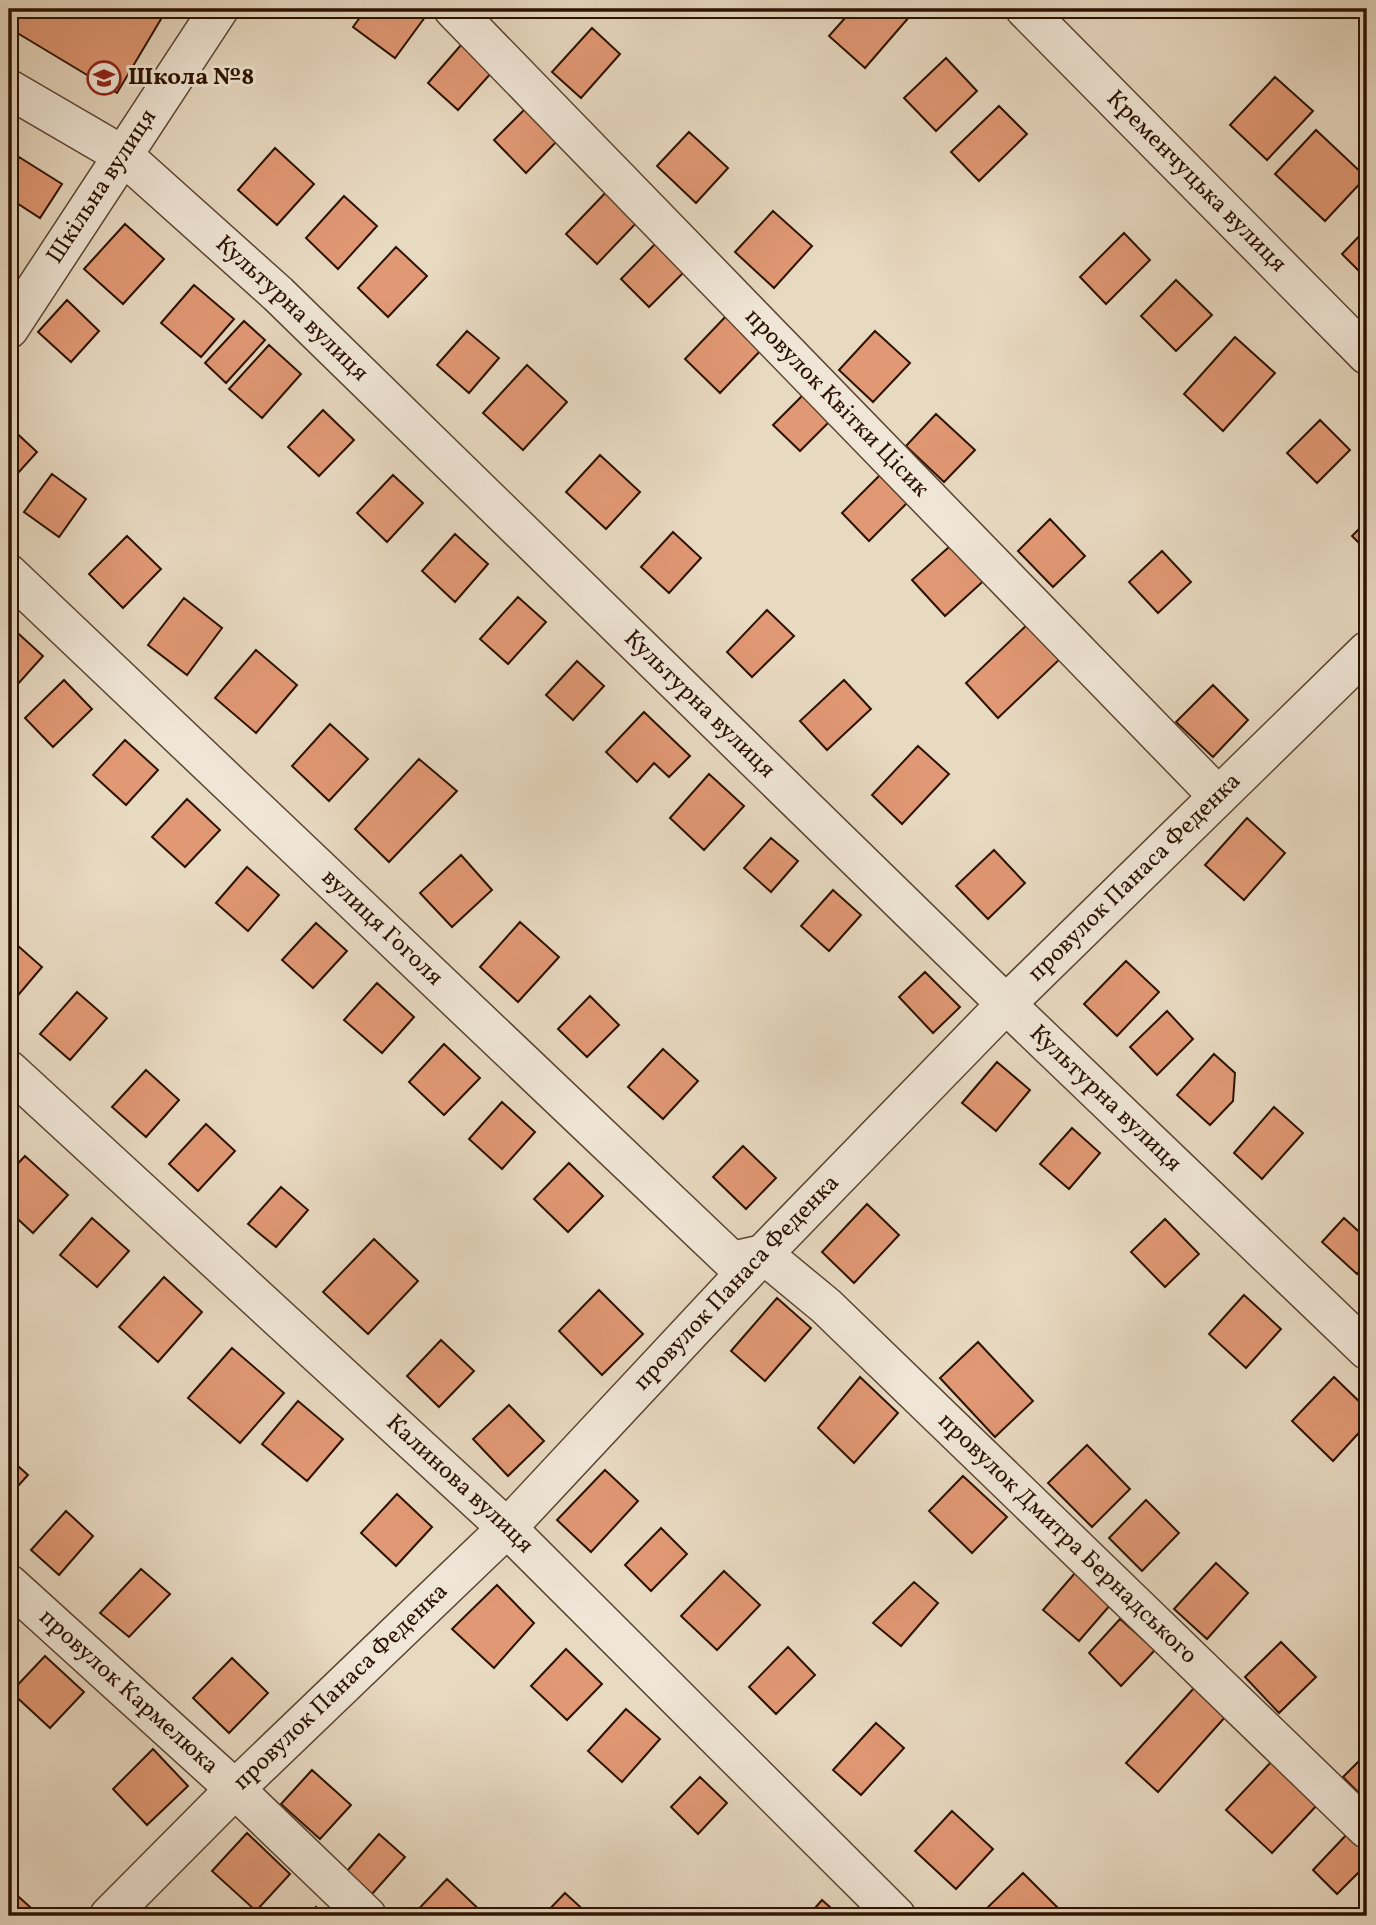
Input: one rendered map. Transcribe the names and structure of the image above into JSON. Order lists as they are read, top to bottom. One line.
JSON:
{"streets":{"street":["Кременчуцька вулиця","Шкільна вулиця","Культурна вулиця","провулок Квітки Цісик","провулок Панаса Феденка","вулиця Гоголя","Калинова вулиця","провулок Дмитра Бернадського","провулок Кармелюка"]},"crossings":[["Шкільна вулиця","Культурна вулиця"],["Культурна вулиця","провулок Панаса Феденка"],["провулок Квітки Цісик","провулок Панаса Феденка"],["провулок Панаса Феденка","вулиця Гоголя"],["провулок Панаса Феденка","Калинова вулиця"],["провулок Панаса Феденка","провулок Дмитра Бернадського"],["провулок Панаса Феденка","провулок Кармелюка"],["вулиця Гоголя","провулок Дмитра Бернадського"]],"places":{"school or university":["Школа №8"]}}
